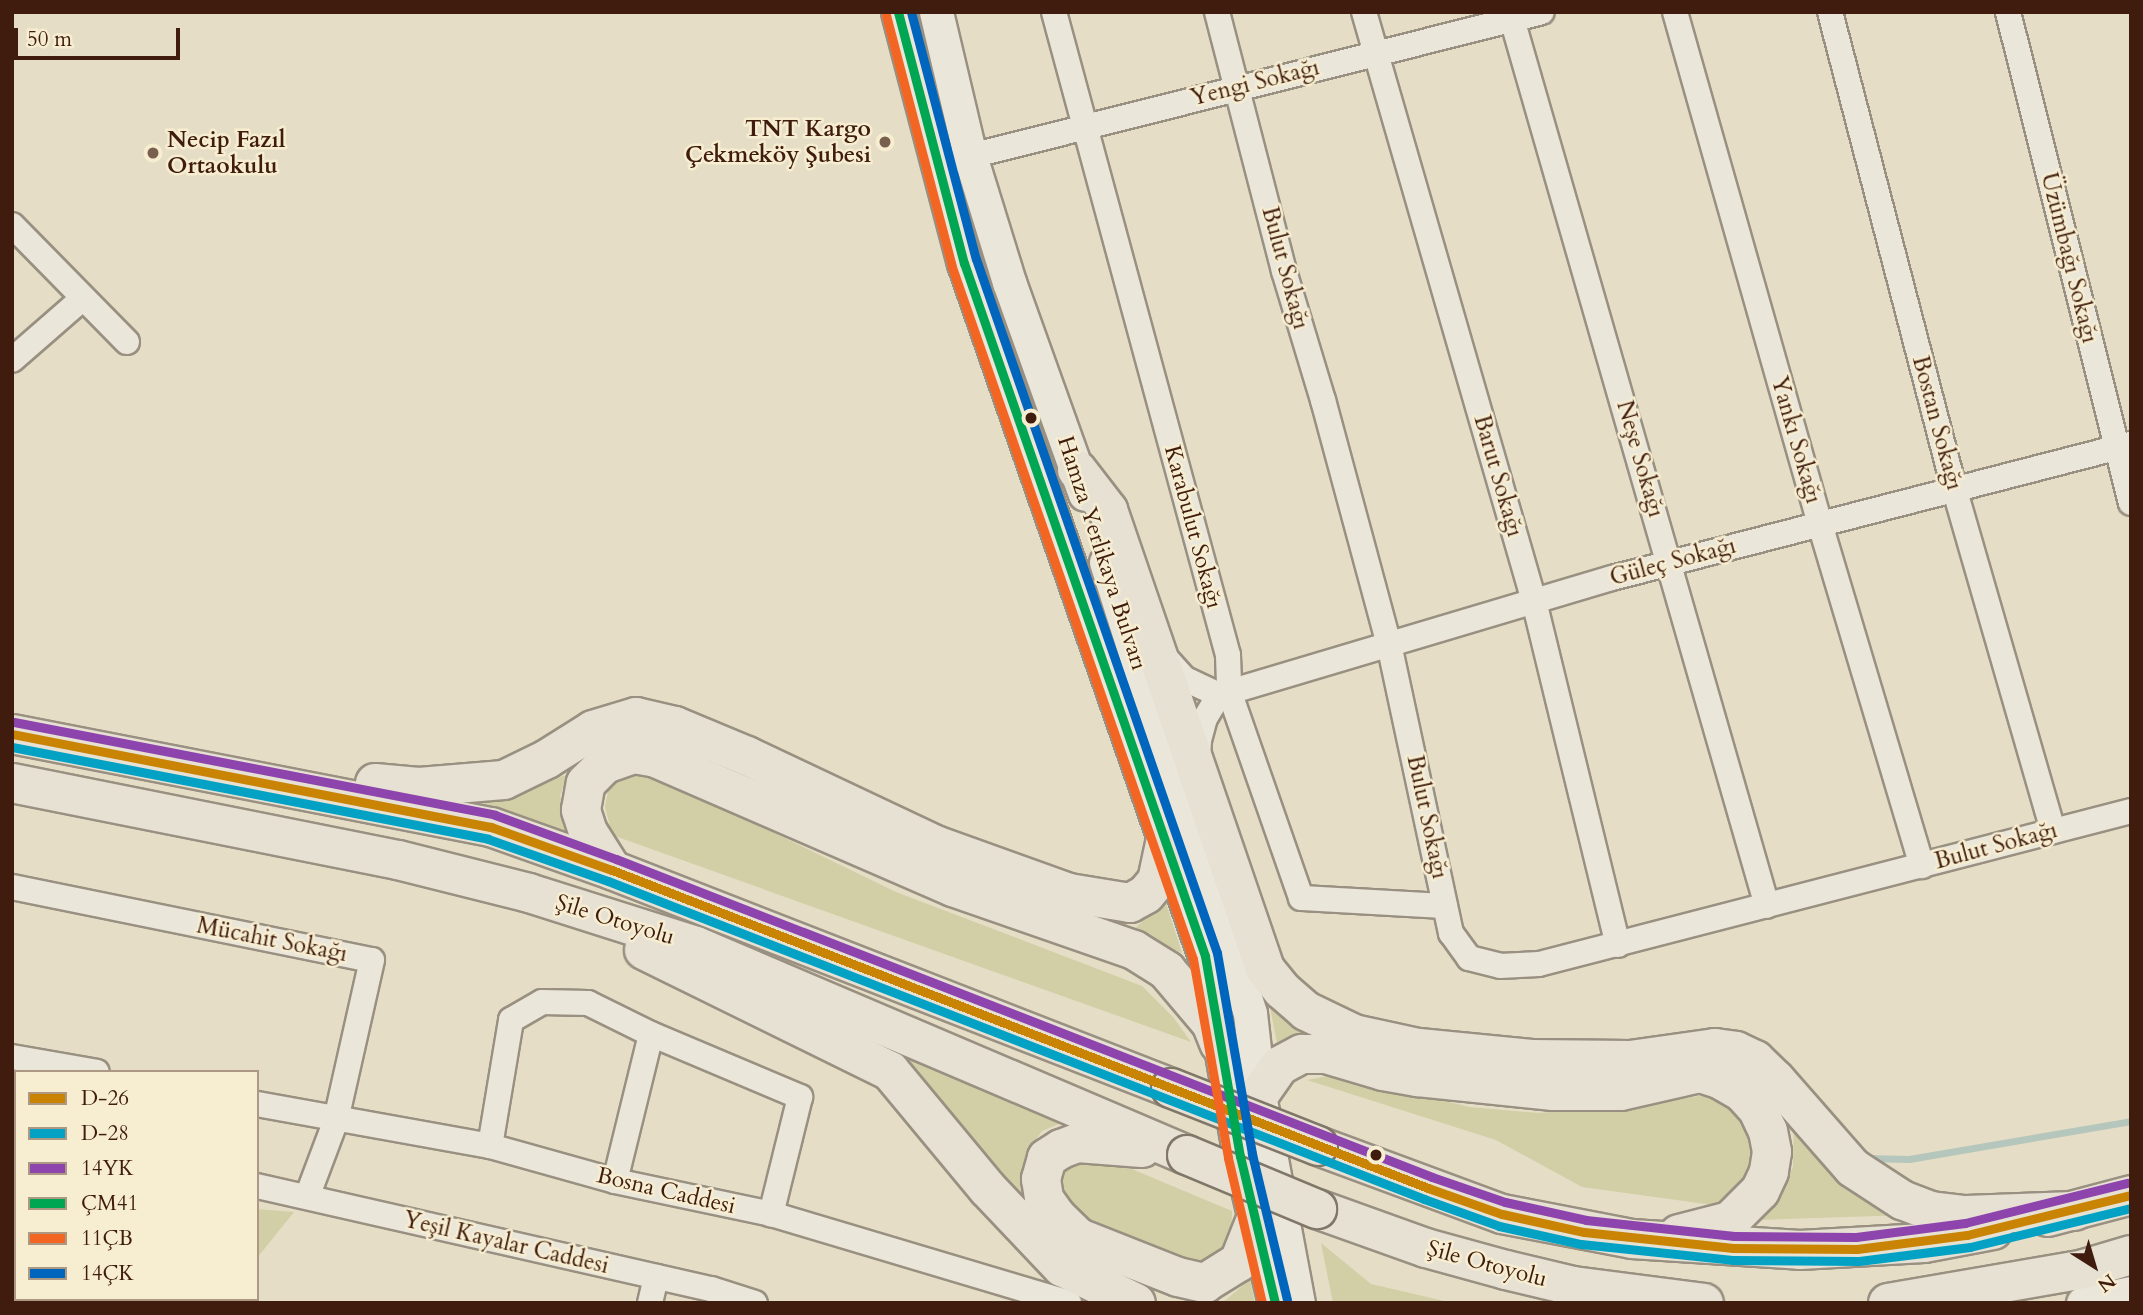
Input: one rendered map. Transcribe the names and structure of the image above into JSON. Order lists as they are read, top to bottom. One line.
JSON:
{"streets":{"highway":["Şile Otoyolu"],"main road":["Hamza Yerlikaya Bulvarı"],"street":["Yengi Sokağı","Üzümbağı Sokağı","Bulut Sokağı","Bostan Sokağı","Yankı Sokağı","Neşe Sokağı","Barut Sokağı","Karabulut Sokağı","Güleç Sokağı","Mücahit Sokağı","Bosna Caddesi","Yeşil Kayalar Caddesi"]},"crossings":[["Yengi Sokağı","Bulut Sokağı"],["Yengi Sokağı","Neşe Sokağı"],["Yengi Sokağı","Barut Sokağı"],["Yengi Sokağı","Karabulut Sokağı"],["Yengi Sokağı","Hamza Yerlikaya Bulvarı"],["Üzümbağı Sokağı","Güleç Sokağı"],["Bulut Sokağı","Bostan Sokağı"],["Bulut Sokağı","Yankı Sokağı"],["Bulut Sokağı","Neşe Sokağı"],["Bulut Sokağı","Barut Sokağı"],["Bulut Sokağı","Karabulut Sokağı"],["Bulut Sokağı","Güleç Sokağı"],["Bostan Sokağı","Güleç Sokağı"],["Yankı Sokağı","Güleç Sokağı"],["Neşe Sokağı","Güleç Sokağı"],["Barut Sokağı","Güleç Sokağı"],["Karabulut Sokağı","Güleç Sokağı"],["Mücahit Sokağı","Bosna Caddesi"],["Mücahit Sokağı","Yeşil Kayalar Caddesi"]],"places":["TNT Kargo Çekmeköy Şubesi","Necip Fazıl Ortaokulu"],"lines":["transit line ÇM41","transit line 14ÇK","transit line 11ÇB","transit line 14YK","transit line D-26","transit line D-28"],"legend":["D-26","D-28","14YK","ÇM41","11ÇB","14ÇK"],"scale_bar":"50 m","north":"bottom right"}
